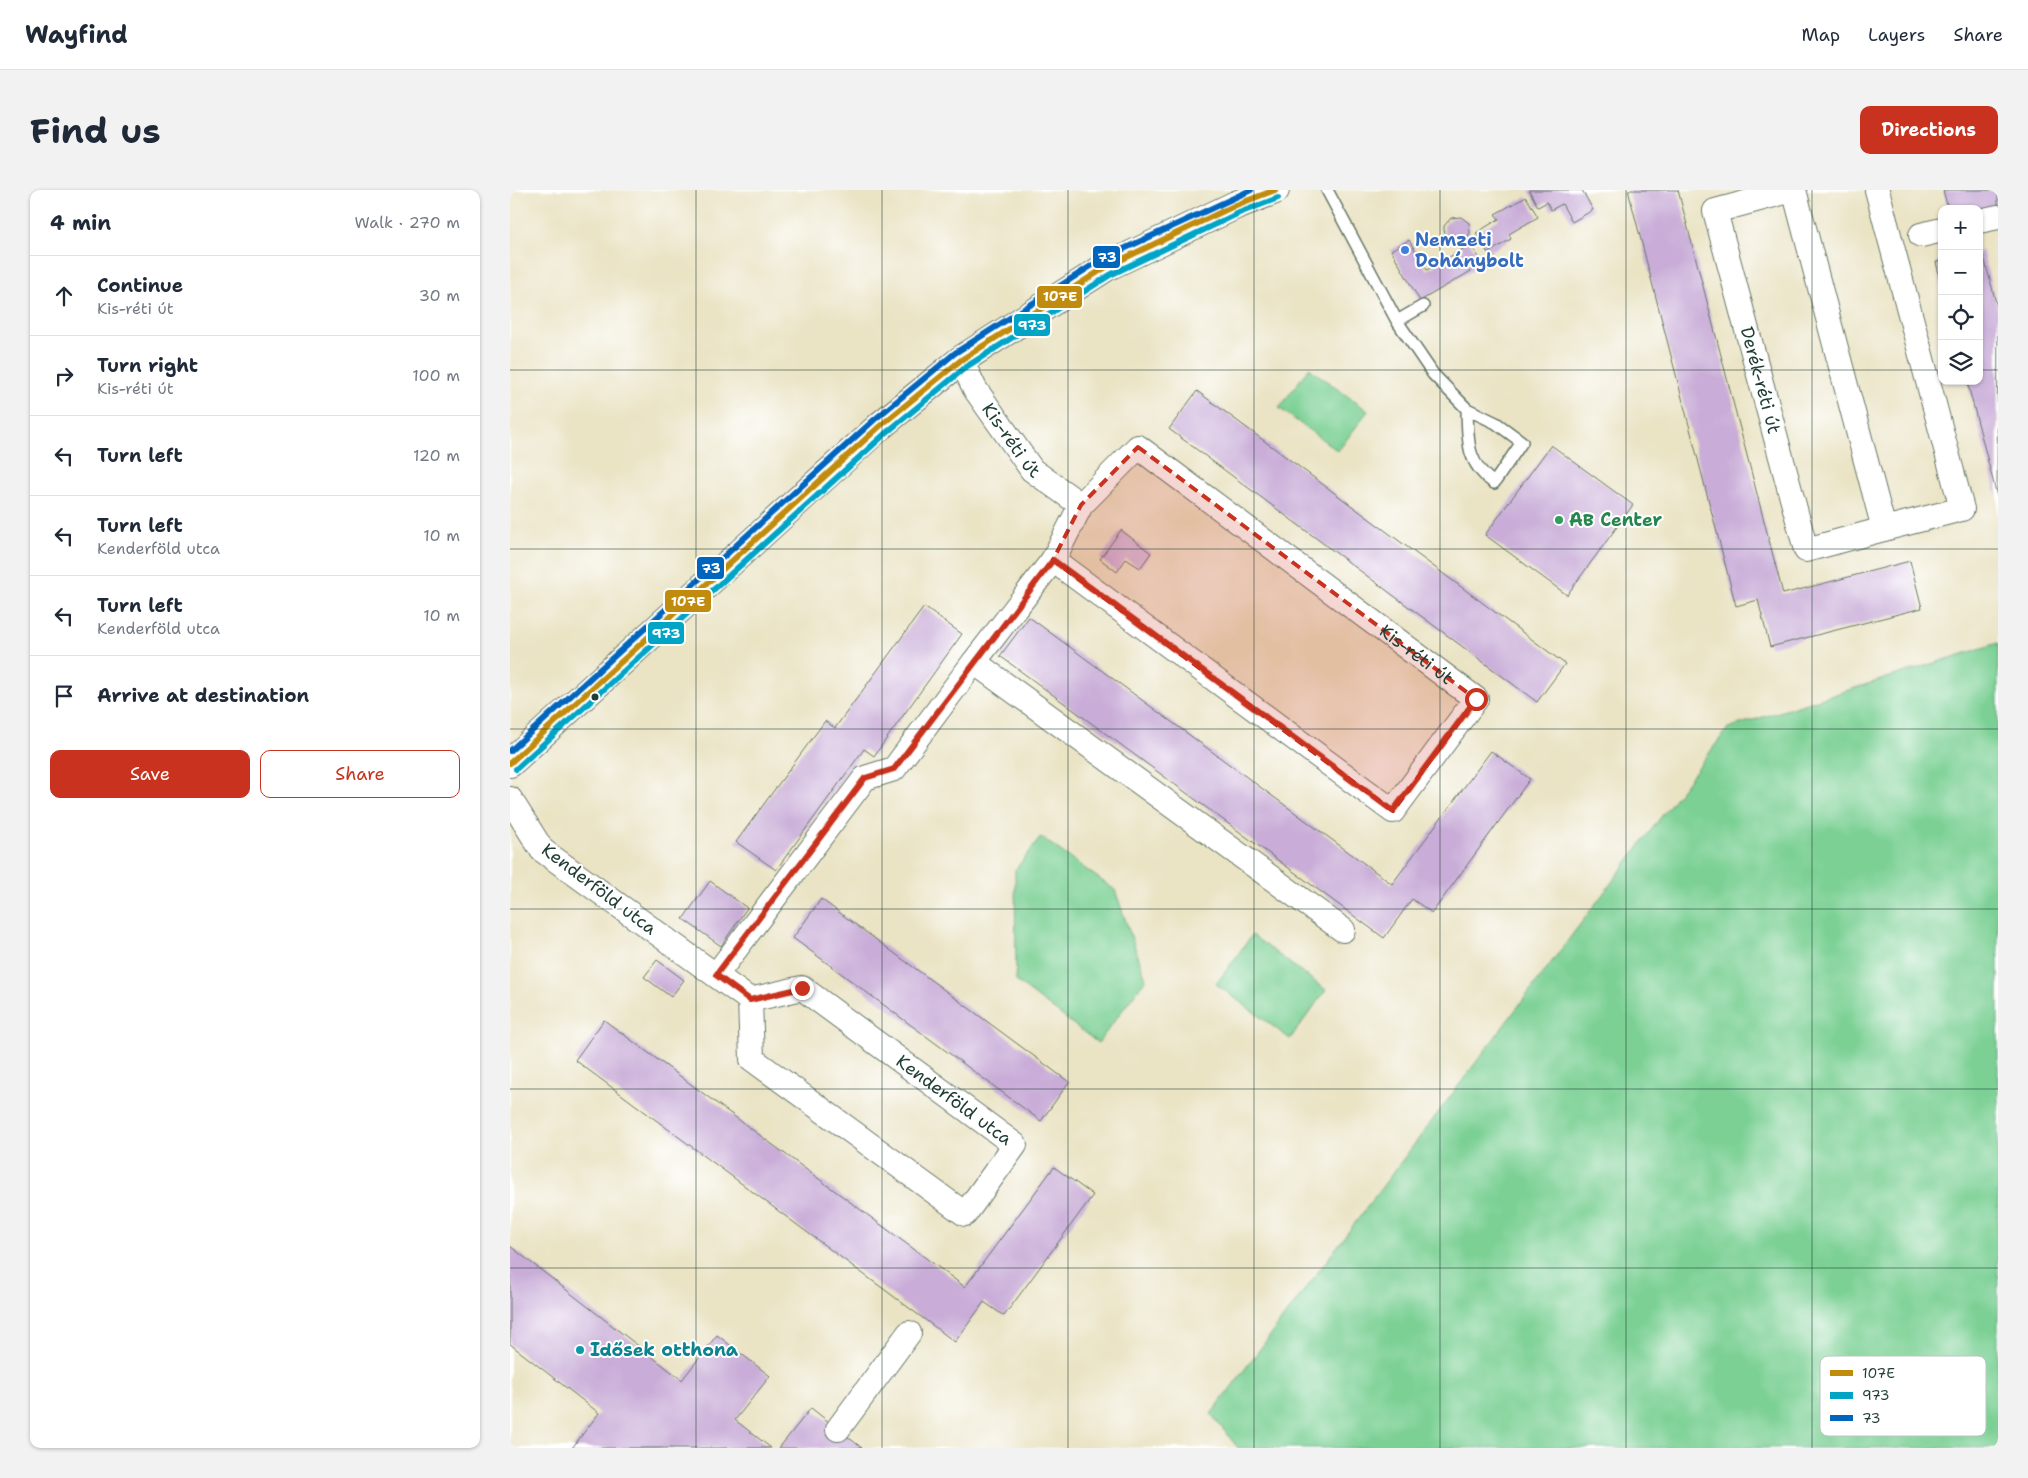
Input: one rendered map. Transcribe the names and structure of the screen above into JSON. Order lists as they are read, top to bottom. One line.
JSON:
{"streets":{"street":["Derék-réti út","Kis-réti út","Kenderföld utca"]},"places":["Nemzeti Dohánybolt","AB Center","Idősek otthona"],"lines":["transit line 107E","transit line 73","transit line 973"],"legend":["107E","973","73"],"page":{"header":"Wayfind","nav":["Map","Layers","Share"],"buttons":["Directions",["Save","Share"]],"title":"Find us","heading":["4 min","Walk · 270 m"],"map_buttons":["+","−"],"list":[["Continue","Kis-réti út","30 m"],["Turn right","Kis-réti út","100 m"],["Turn left","120 m"],["Turn left","Kenderföld utca","10 m"],["Turn left","Kenderföld utca","10 m"],"Arrive at destination"]}}
